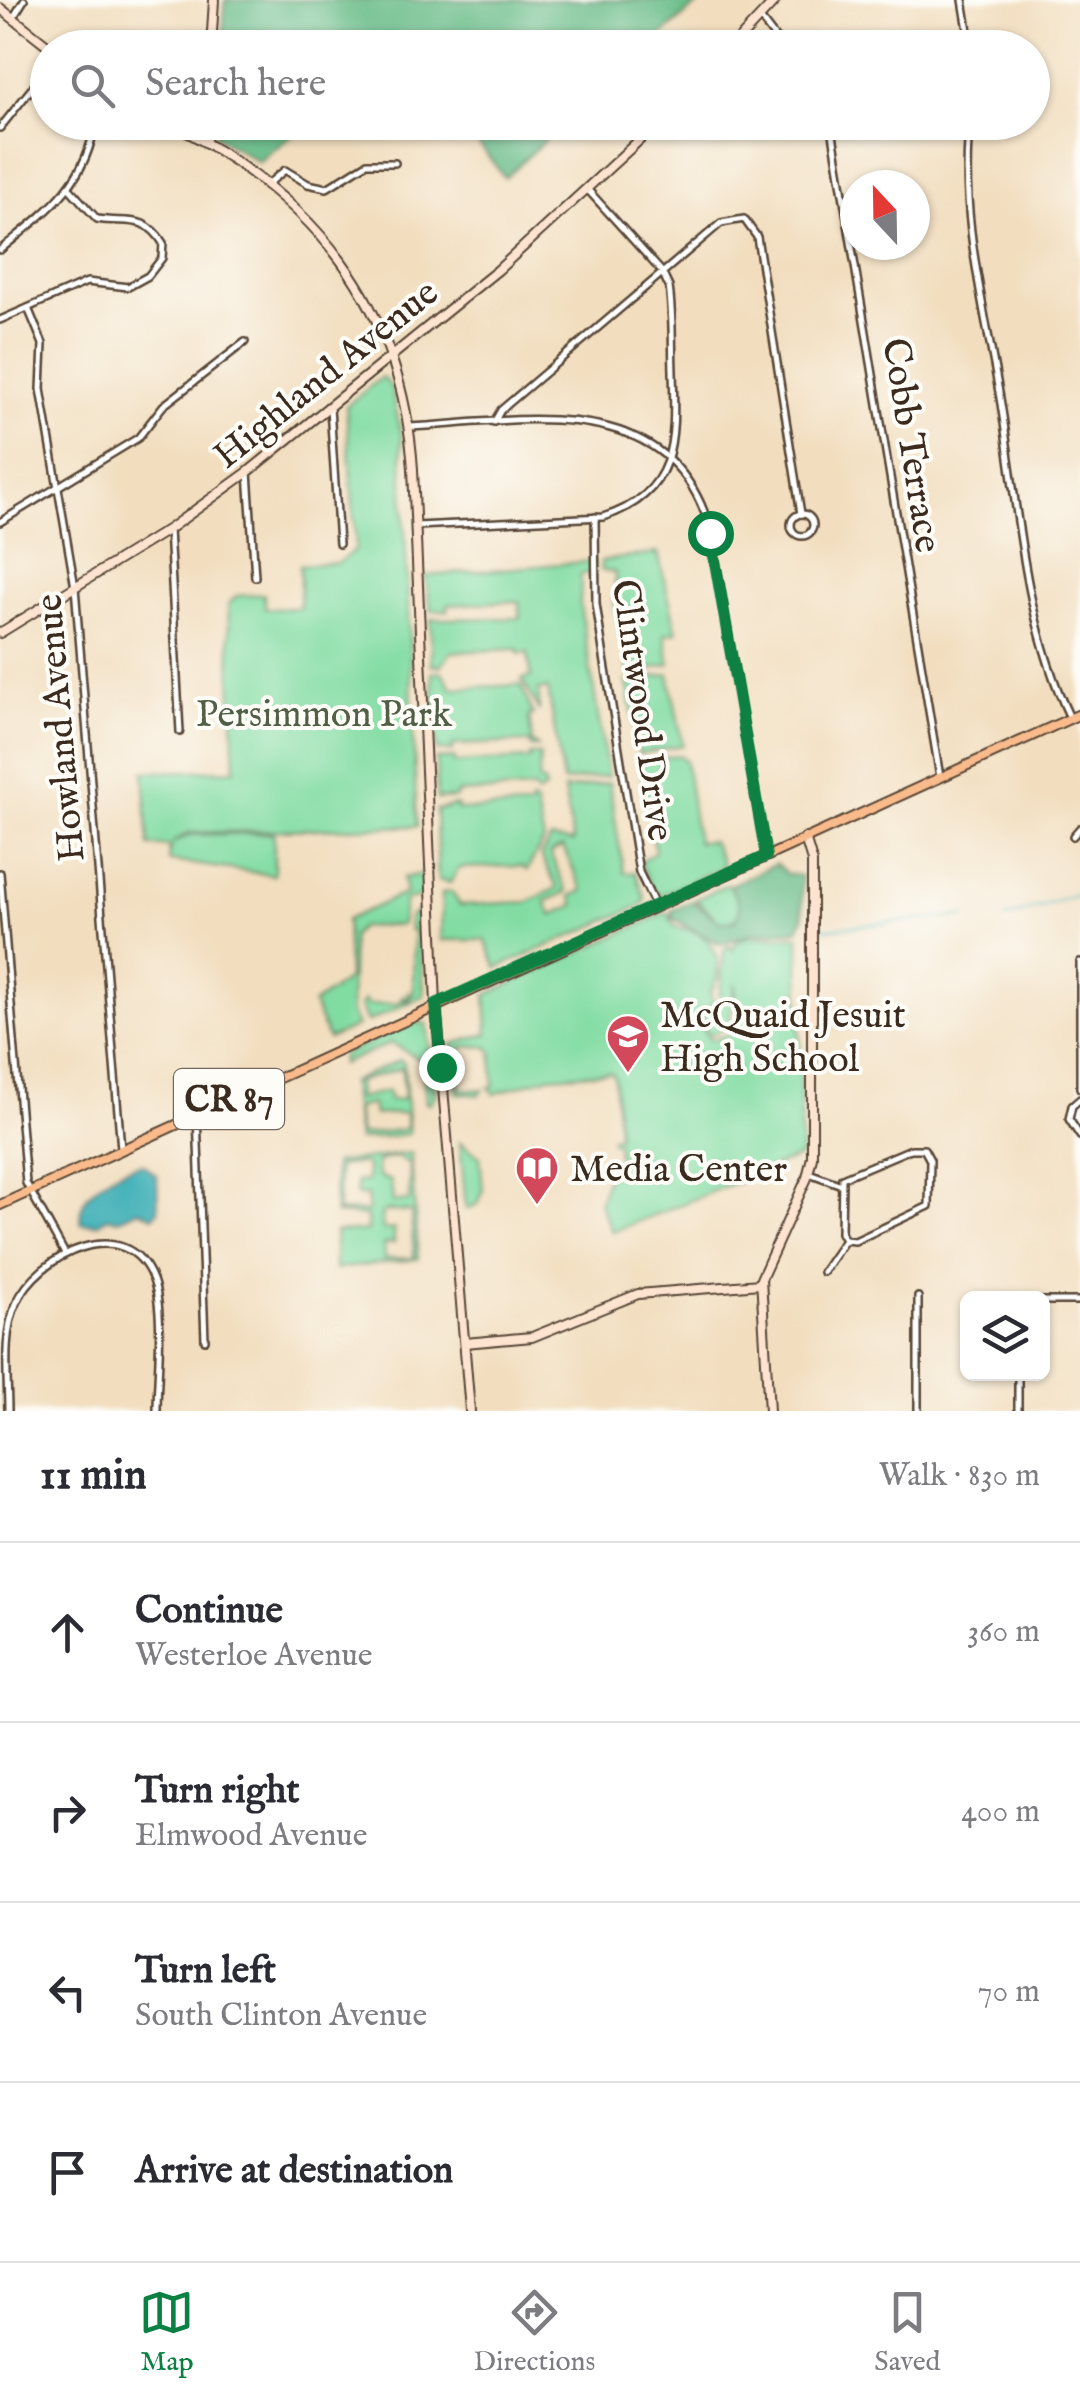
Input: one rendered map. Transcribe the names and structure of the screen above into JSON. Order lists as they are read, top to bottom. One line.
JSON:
{"streets":{"main road":["CR 87"],"street":["Highland Avenue","Cobb Terrace","Clintwood Drive","Howland Avenue"]},"crossings":[["Highland Avenue","Howland Avenue"],["Cobb Terrace","CR 87"],["Clintwood Drive","CR 87"],["Howland Avenue","CR 87"]],"parks":["Persimmon Park"],"places":{"school or university":["McQuaid Jesuit High School"],"library":["Media Center"]},"north":"top","page":{"search":"Search here","heading":["11 min","Walk · 830 m"],"list":[["Continue","Westerloe Avenue","360 m"],["Turn right","Elmwood Avenue","400 m"],["Turn left","South Clinton Avenue","70 m"],"Arrive at destination"],"nav":["Map","Directions","Saved"]}}
